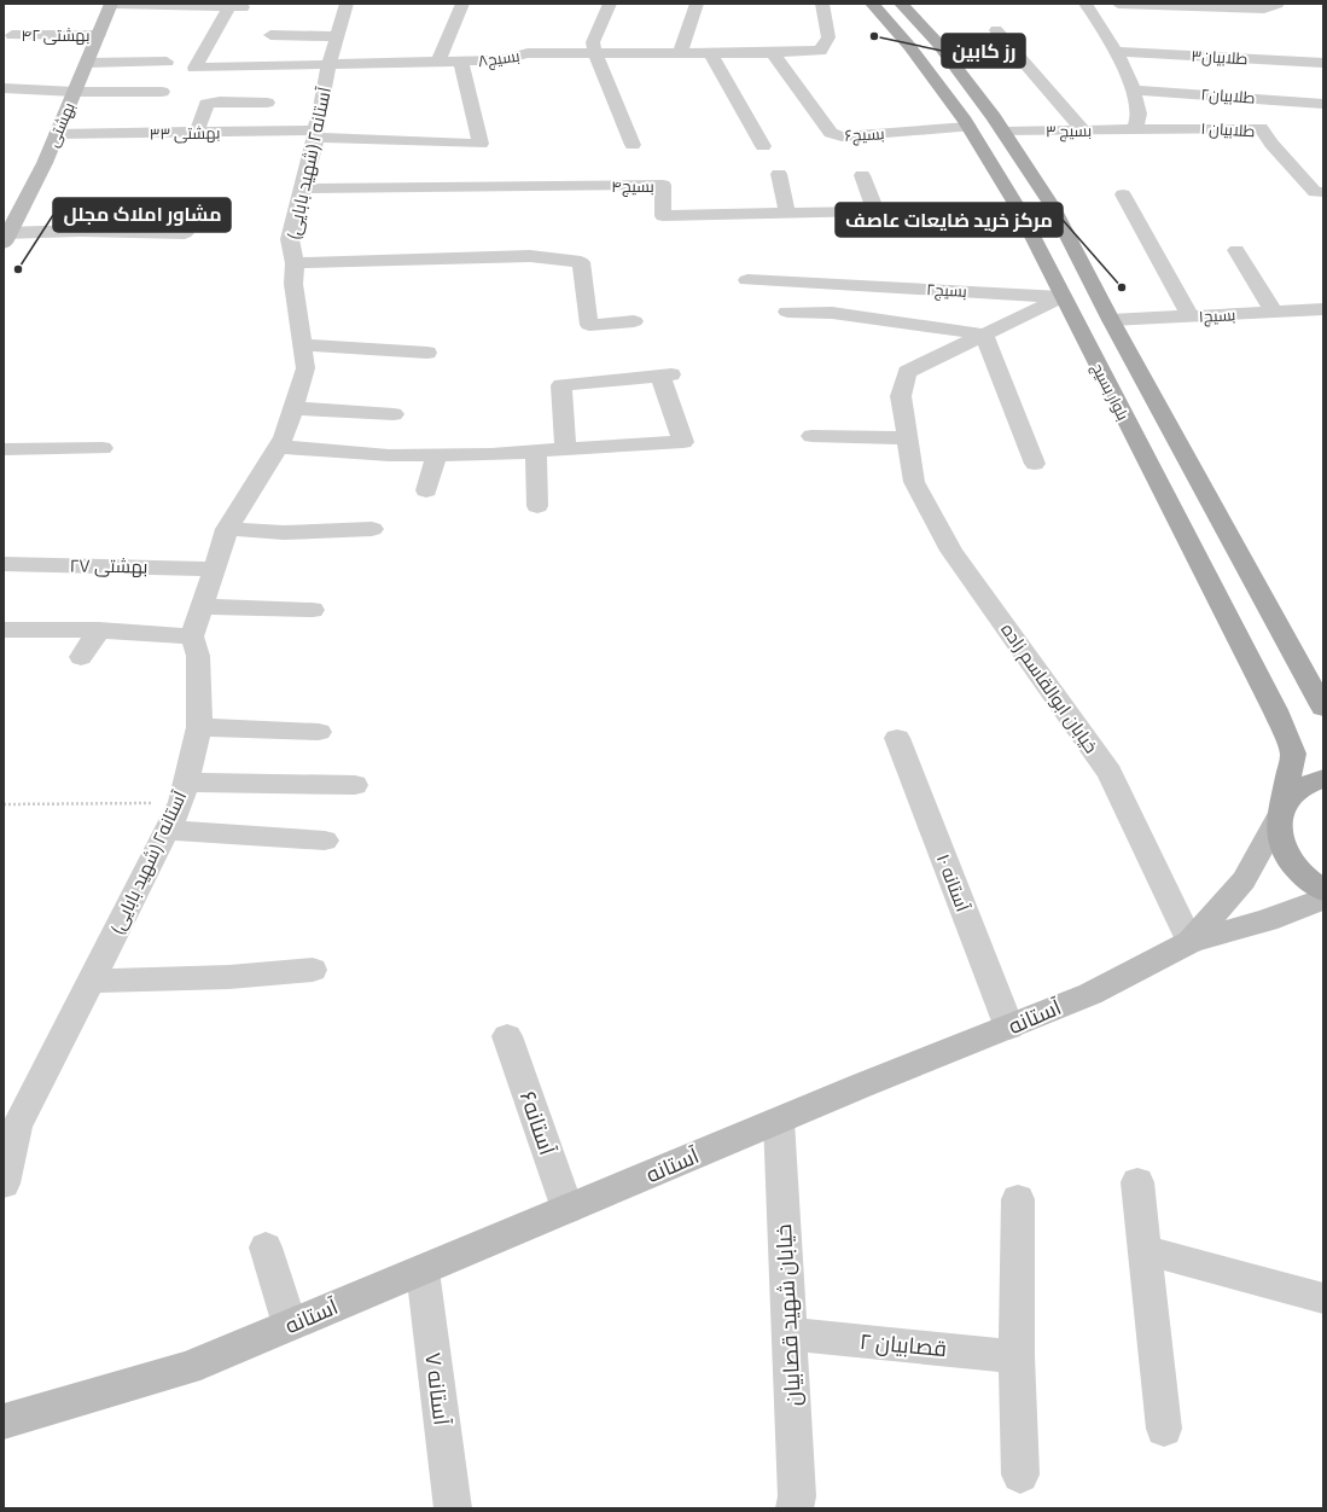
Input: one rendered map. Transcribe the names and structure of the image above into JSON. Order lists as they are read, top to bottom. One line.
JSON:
{"streets":{"main road":["بهشتی","بلوار بسیج","آستانه"],"street":["بهشتی ۴۲","طلابیان۳","بسیج۸","طلابیان۲","طلابیان ۱","بسیج ۳","بهشتی ۳۳","بسیج۶","آستانه۲ (شهید بابایی)","بسیج۴","بسیج۲","بسیج۱","بهشتی ۲۷","خیابان ابوالقاسم زاده","آستانه ۱۰","آستانه۶","خیابان شهید قصابیان","قصابیان ۲","آستانه ۷"]},"crossings":[["بهشتی ۴۲","بهشتی"],["بسیج۸","بهشتی ۳۳"],["بسیج۸","بسیج۶"],["بسیج۸","آستانه۲ (شهید بابایی)"],["بهشتی","بهشتی ۳۳"],["طلابیان ۱","بسیج ۳"],["بسیج ۳","بلوار بسیج"],["بهشتی ۳۳","آستانه۲ (شهید بابایی)"],["بسیج۶","بلوار بسیج"],["آستانه۲ (شهید بابایی)","بسیج۴"],["آستانه۲ (شهید بابایی)","بهشتی ۲۷"],["بسیج۴","بلوار بسیج"],["بسیج۲","بلوار بسیج"],["بسیج۱","بلوار بسیج"],["بلوار بسیج","آستانه"],["خیابان ابوالقاسم زاده","آستانه"],["آستانه ۱۰","آستانه"],["آستانه","آستانه۶"],["آستانه","خیابان شهید قصابیان"],["آستانه","آستانه ۷"],["خیابان شهید قصابیان","قصابیان ۲"]],"places":["رز کابین","مشاور املاک مجلل","مرکز خرید ضایعات عاصف"]}
